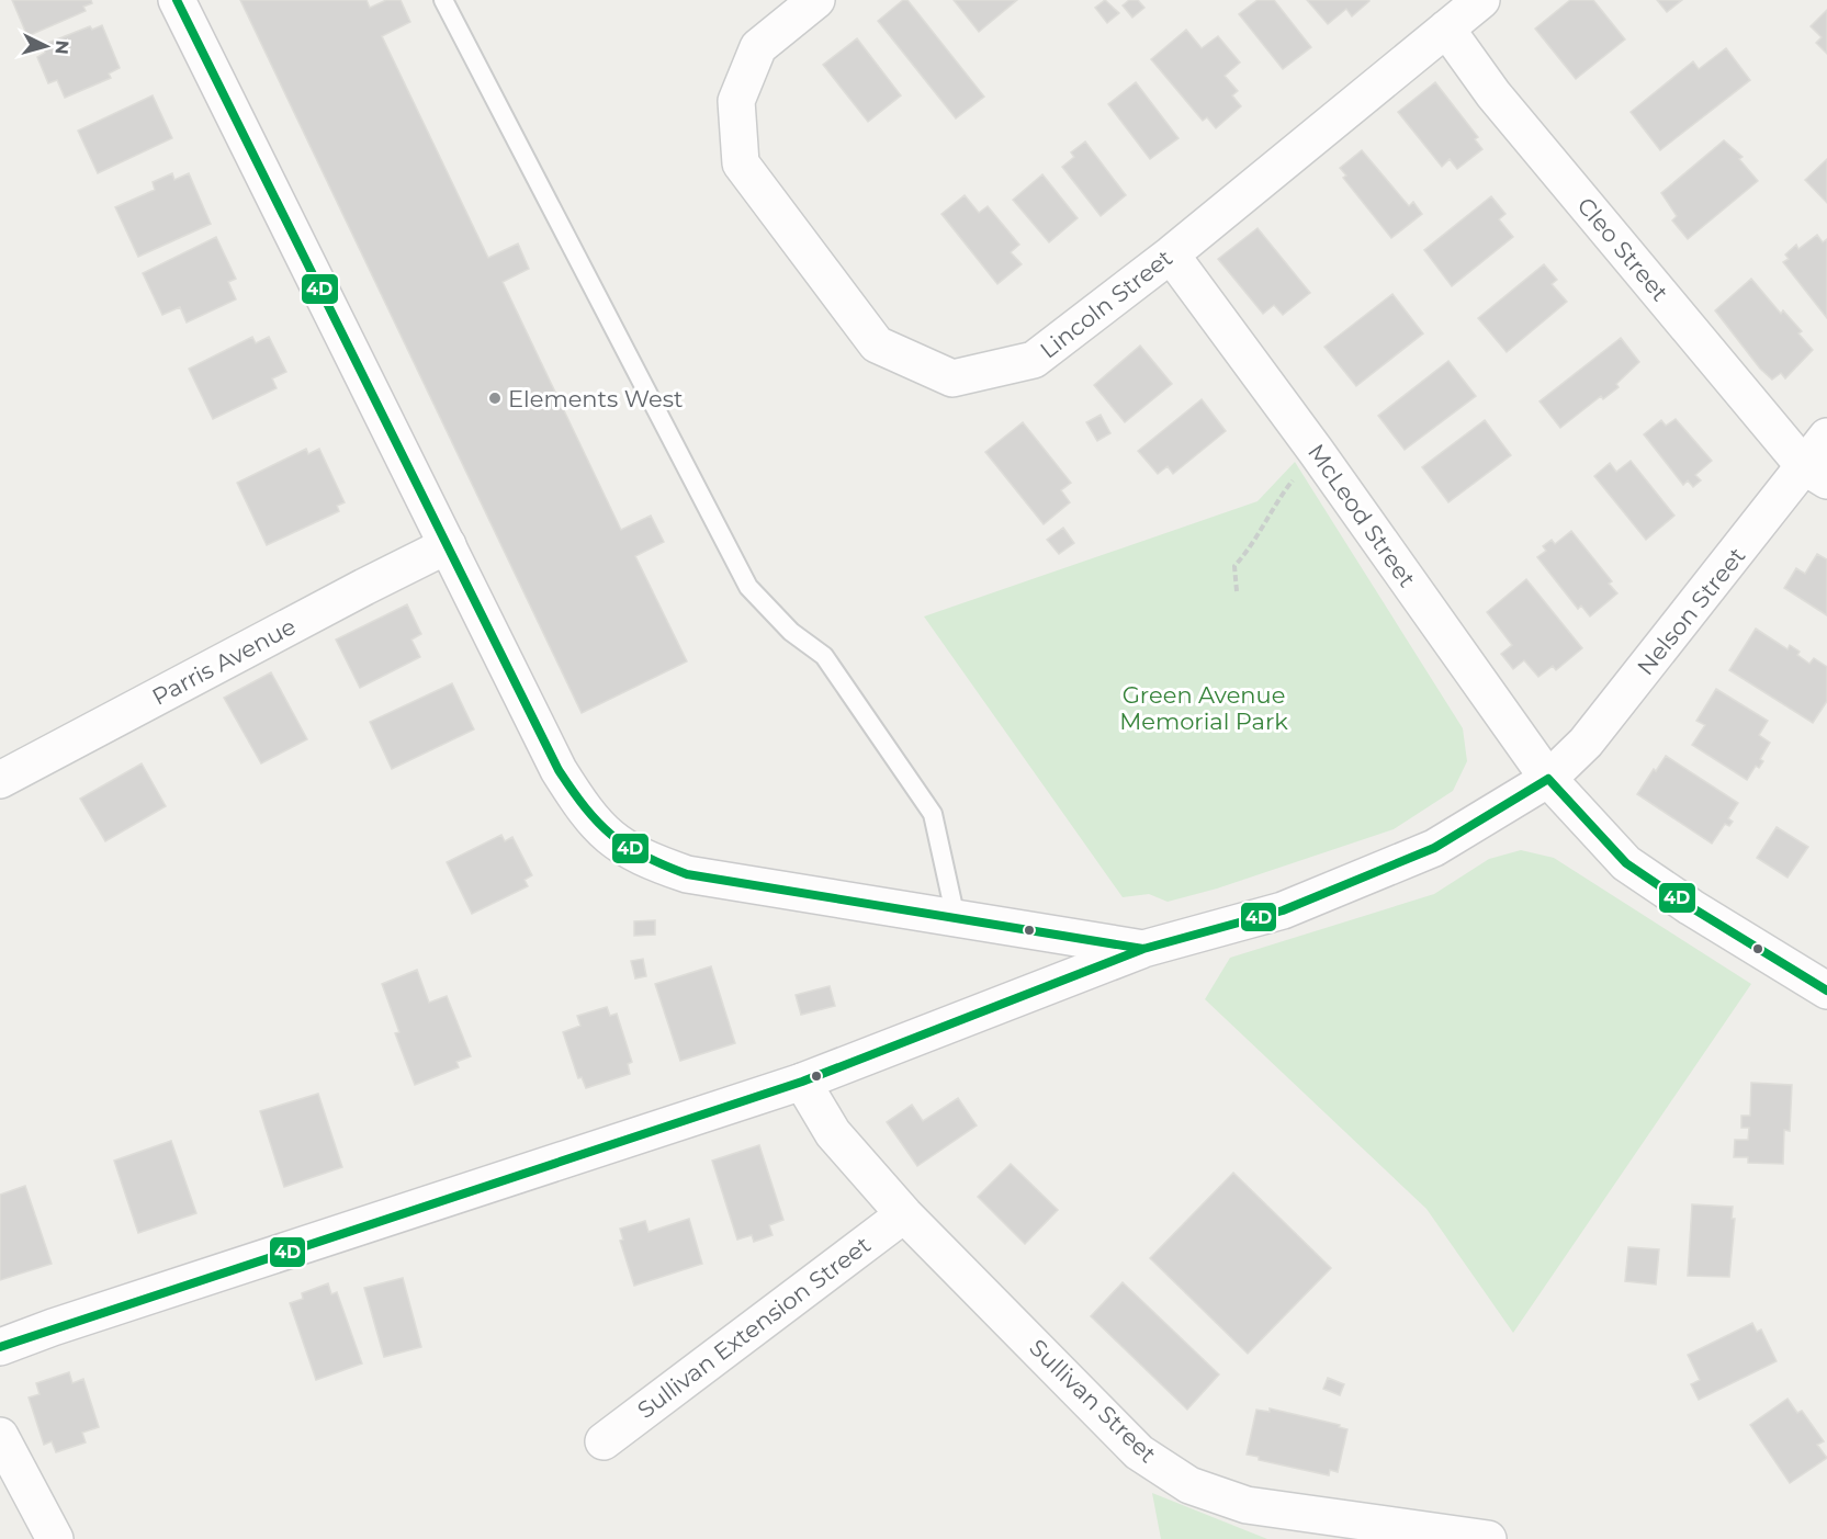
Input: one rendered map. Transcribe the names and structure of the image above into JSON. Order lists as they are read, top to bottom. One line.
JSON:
{"streets":{"street":["Cleo Street","Lincoln Street","McLeod Street","Nelson Street","Parris Avenue","Sullivan Extension Street","Sullivan Street"]},"crossings":[["Cleo Street","Lincoln Street"],["Cleo Street","Nelson Street"],["Lincoln Street","McLeod Street"],["McLeod Street","Nelson Street"],["Nelson Street","Sullivan Street"],["Sullivan Extension Street","Sullivan Street"]],"parks":["Green Avenue Memorial Park"],"places":["Elements West"],"lines":["transit line 4D"],"north":"right"}
